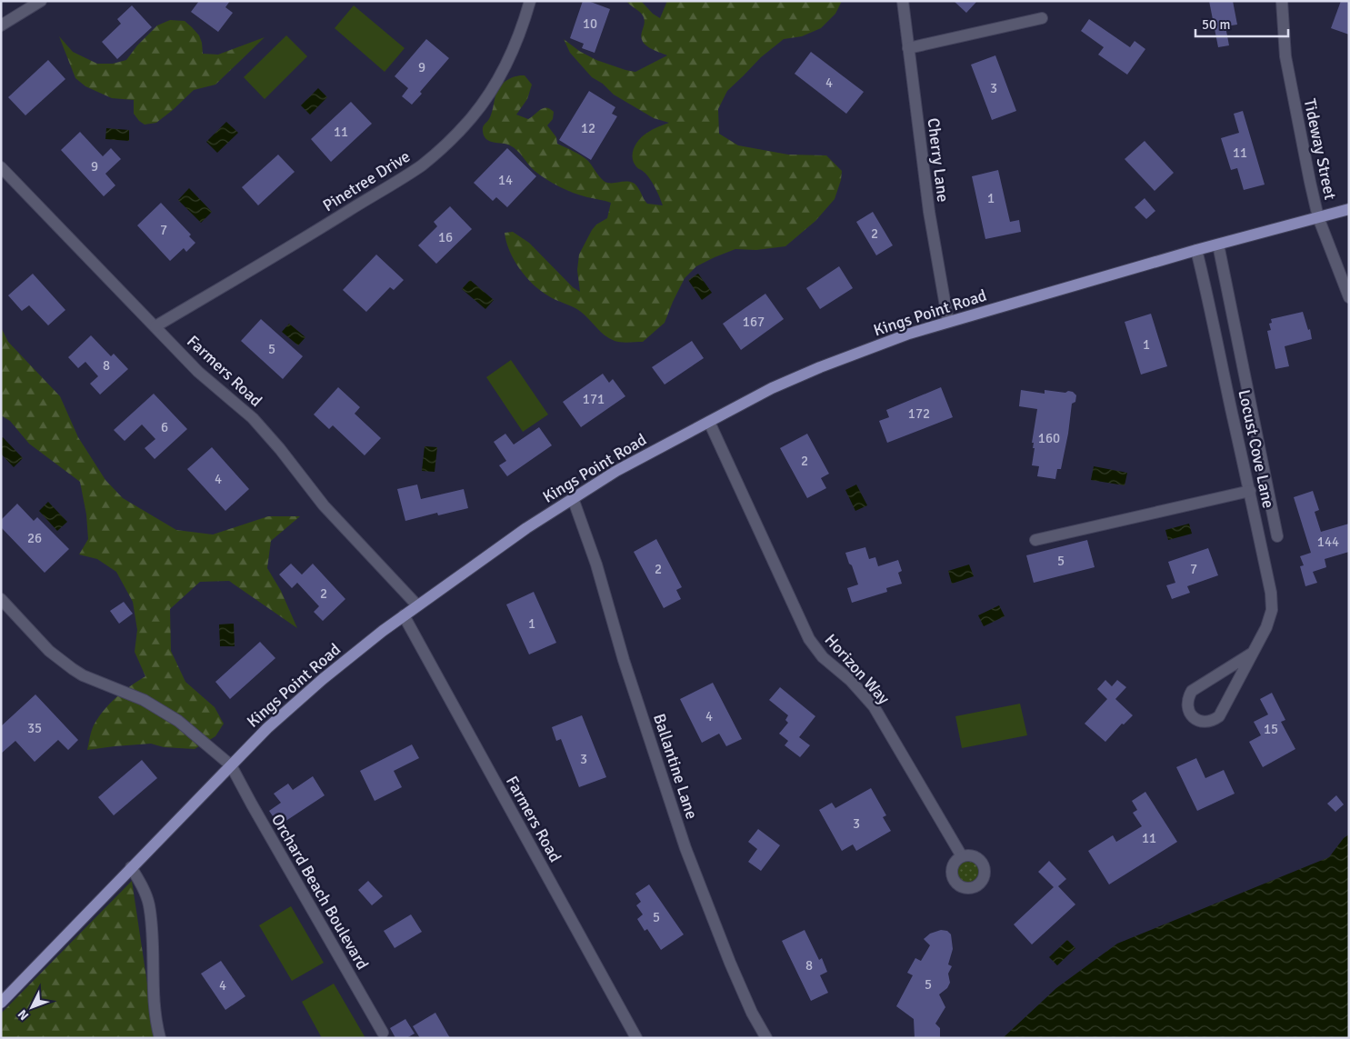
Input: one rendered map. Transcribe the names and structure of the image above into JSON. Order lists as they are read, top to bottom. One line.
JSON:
{"streets":{"main road":["Kings Point Road"],"street":["Tideway Street","Cherry Lane","Pinetree Drive","Farmers Road","Locust Cove Lane","Horizon Way","Ballantine Lane","Orchard Beach Boulevard"]},"crossings":[["Tideway Street","Kings Point Road"],["Cherry Lane","Kings Point Road"],["Pinetree Drive","Farmers Road"],["Kings Point Road","Farmers Road"],["Kings Point Road","Locust Cove Lane"],["Kings Point Road","Horizon Way"],["Kings Point Road","Ballantine Lane"],["Kings Point Road","Orchard Beach Boulevard"]],"house_numbers":["10","9","4","3","12","11","11","9","14","1","7","2","16","167","1","5","8","171","172","6","160","2","4","26","144","5","2","7","2","1","4","35","15","3","3","11","5","8","5","4"],"scale_bar":"50 m","north":"bottom left"}
